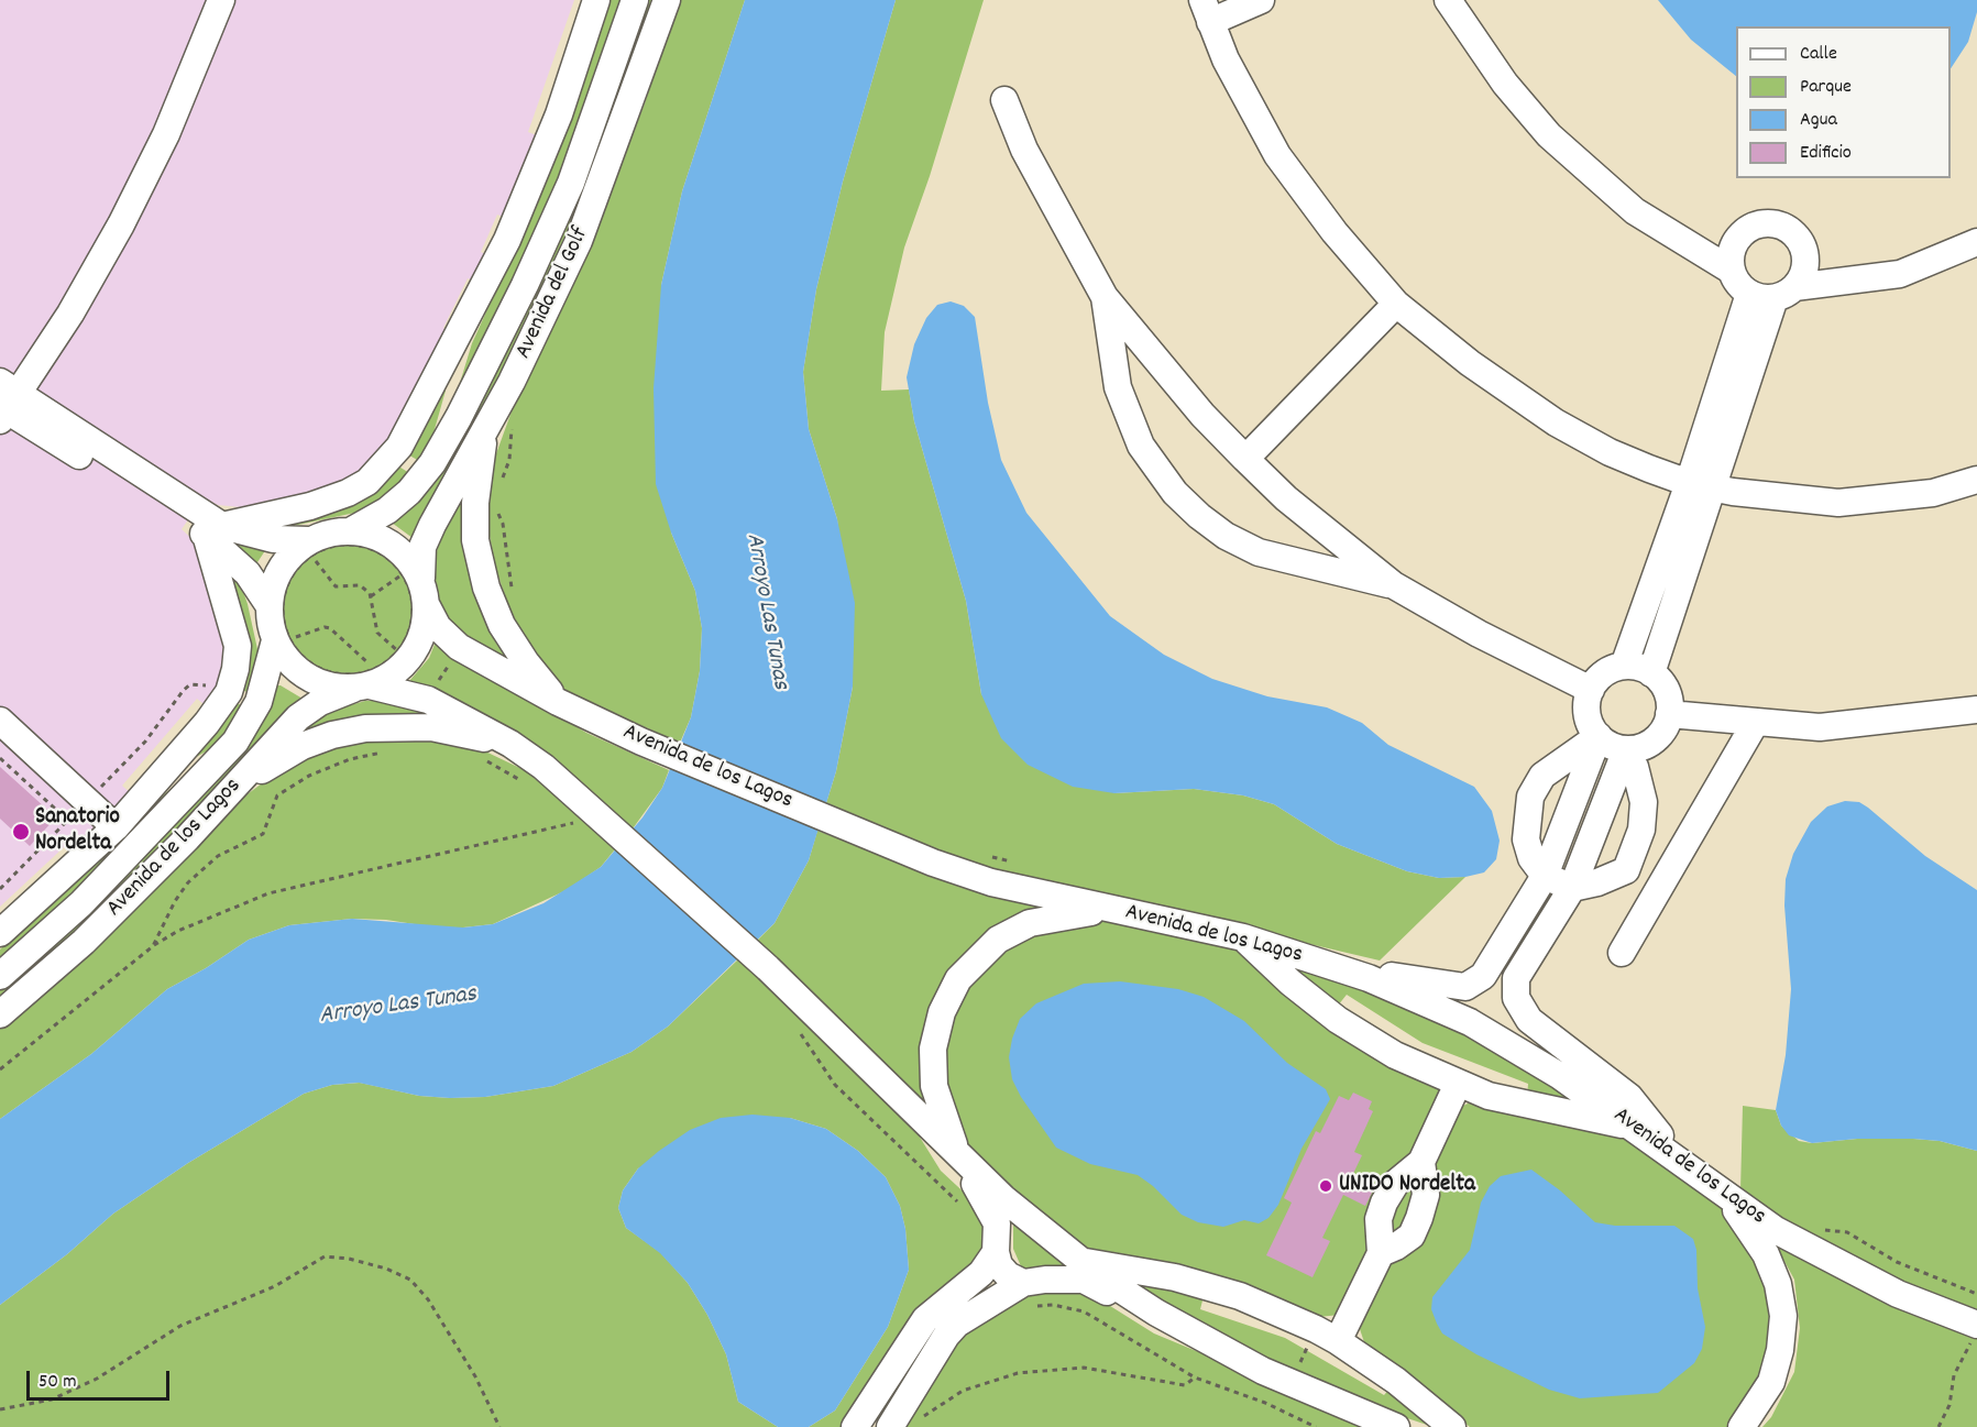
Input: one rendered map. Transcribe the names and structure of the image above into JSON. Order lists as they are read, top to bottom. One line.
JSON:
{"streets":{"street":["Avenida del Golf","Avenida de los Lagos"]},"water":["Arroyo Las Tunas"],"places":["Sanatorio Nordelta","UNIDO Nordelta"],"legend":["Calle","Parque","Agua","Edificio"],"scale_bar":"50 m"}
